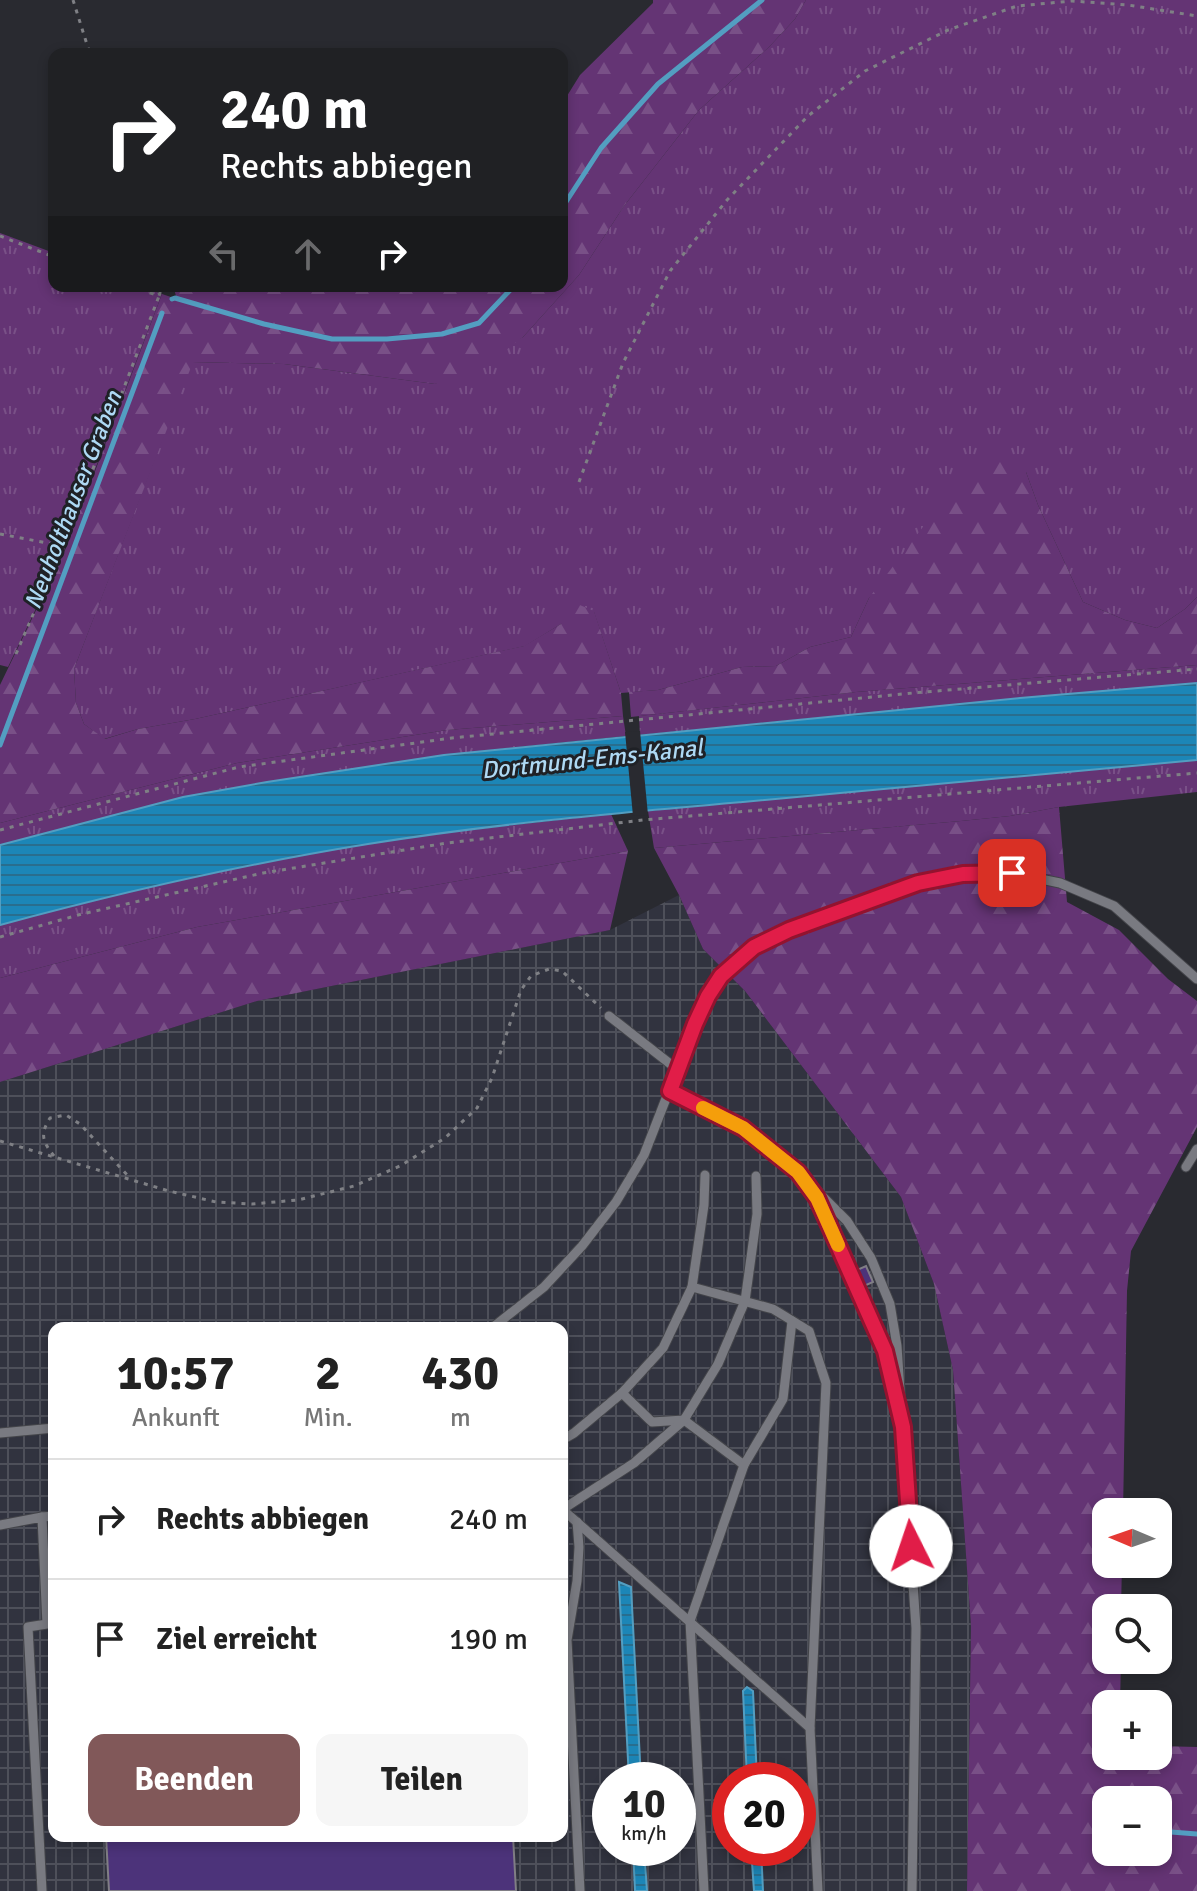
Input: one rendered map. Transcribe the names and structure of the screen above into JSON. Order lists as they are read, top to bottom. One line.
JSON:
{"water":["Neuholthauser Graben","Dortmund-Ems-Kanal"],"north":"left","page":{"turn":["240 m","Rechts abbiegen"],"eta":["10:57","Ankunft","2","Min.","430","m"],"list":[{"name":"Rechts abbiegen","value":"240 m"},{"name":"Ziel erreicht","value":"190 m"}],"map_buttons":["+","−"],"buttons":["Beenden","Teilen"],"speed":"10 km/h","limit":"20"}}
